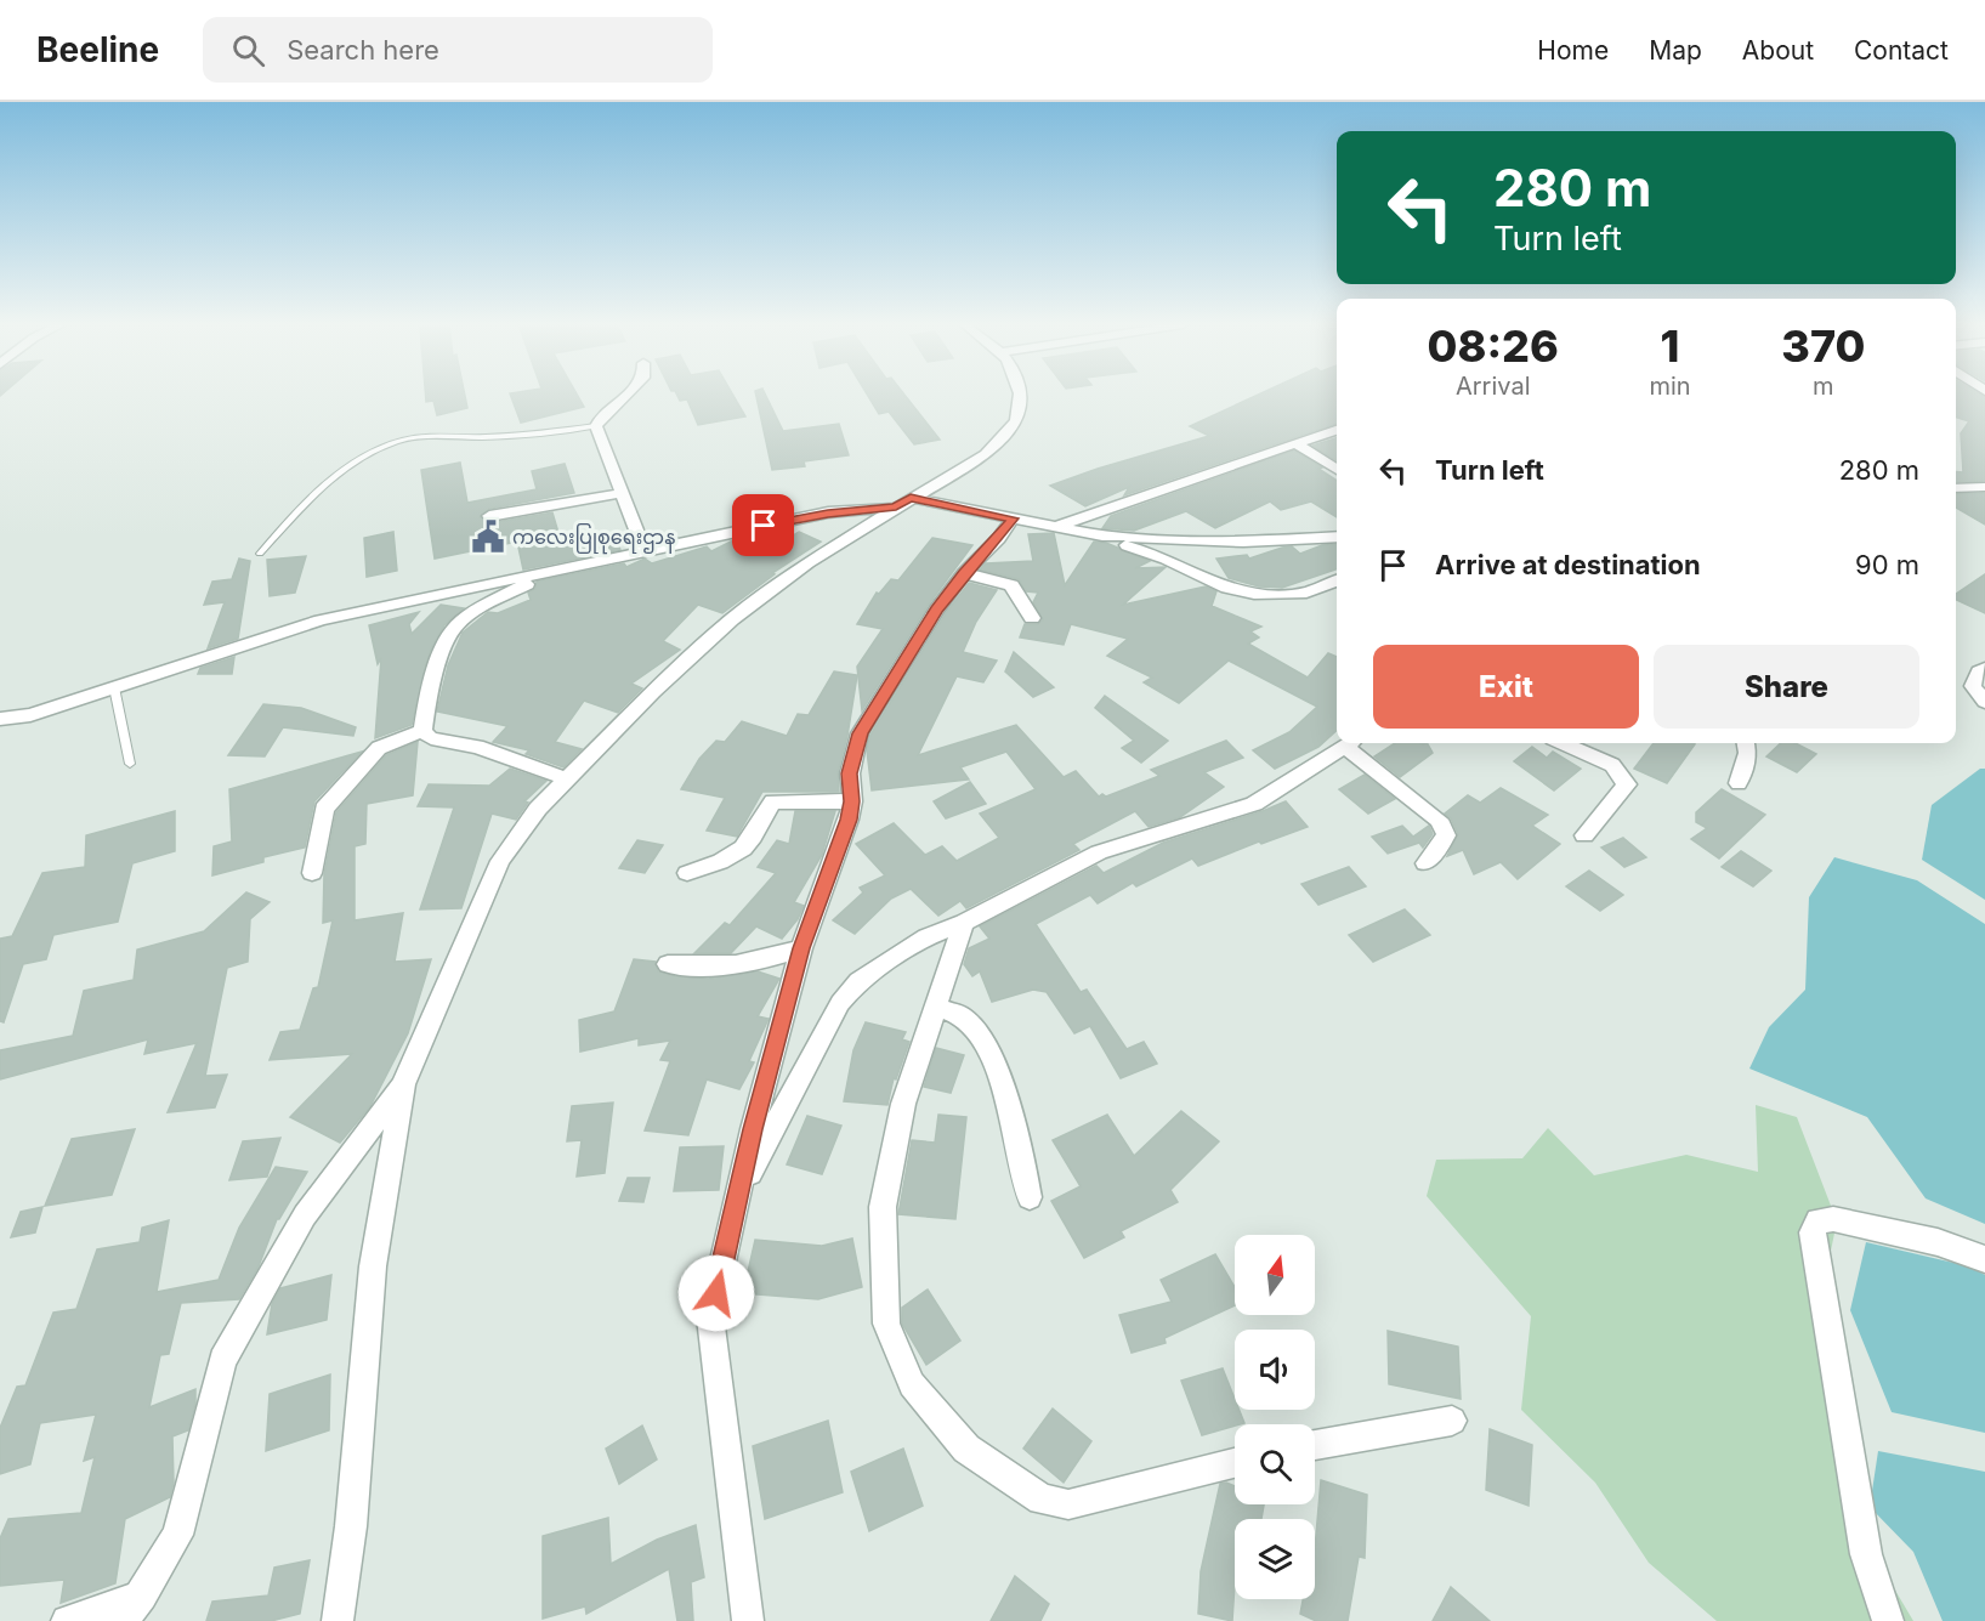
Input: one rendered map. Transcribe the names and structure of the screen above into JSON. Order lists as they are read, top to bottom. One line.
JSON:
{"places":{"public building":["ကလေးပြုစုရေးဌာန"]},"north":"top","page":{"header":"Beeline","search":"Search here","nav":["Home","Map","About","Contact"],"turn":["280 m","Turn left"],"eta":["08:26","Arrival","1","min","370","m"],"list":[{"name":"Turn left","value":"280 m"},{"name":"Arrive at destination","value":"90 m"}],"buttons":["Exit","Share"]}}
